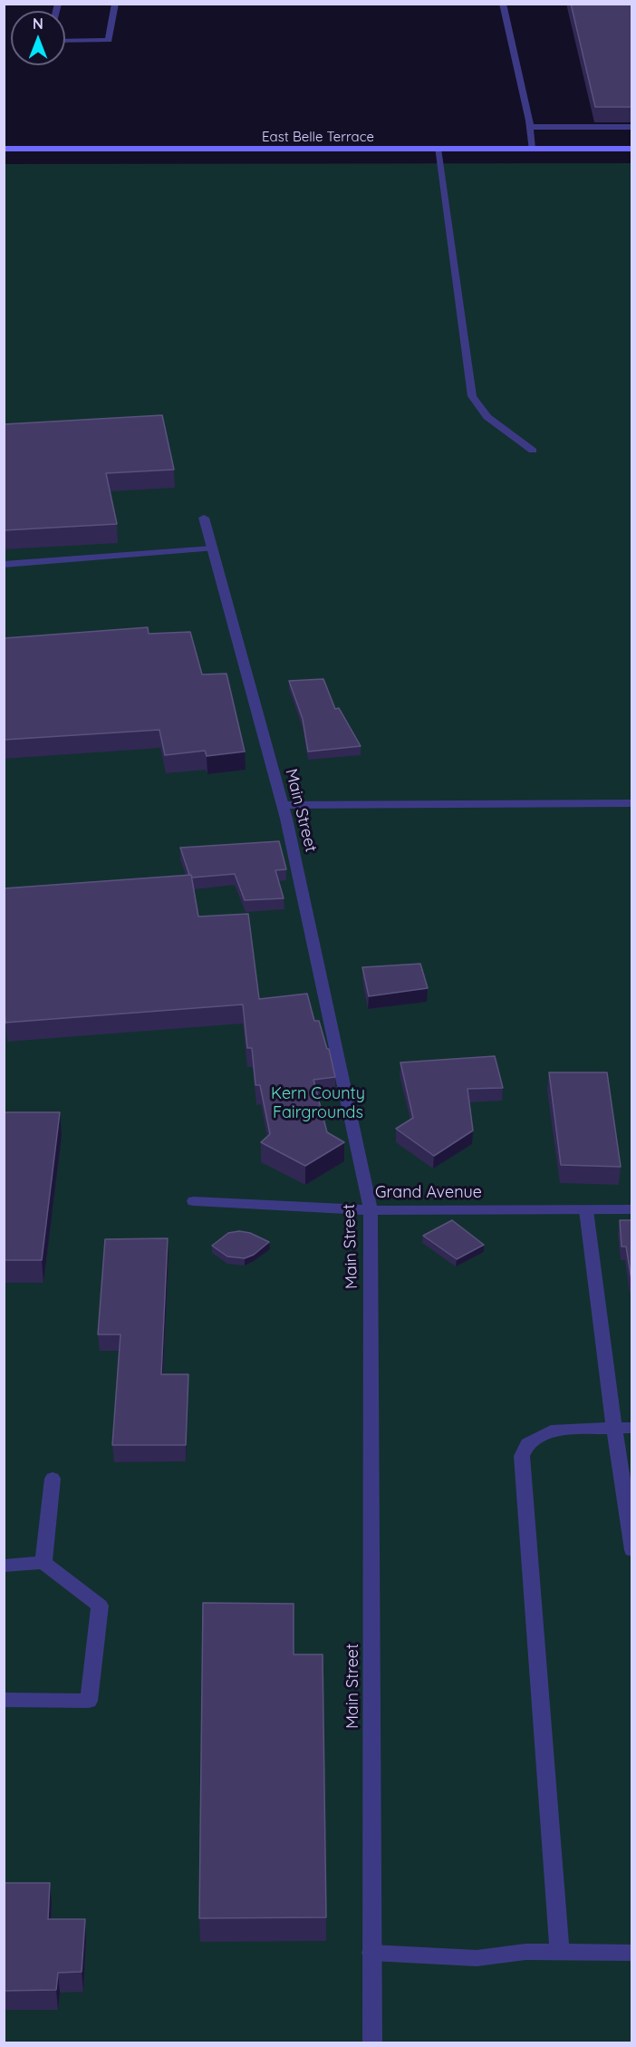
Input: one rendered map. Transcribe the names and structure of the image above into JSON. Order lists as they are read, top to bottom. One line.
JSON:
{"streets":{"street":["East Belle Terrace","Main Street","Grand Avenue"]},"crossings":[["Main Street","Grand Avenue"]],"parks":["Kern County Fairgrounds"],"north":"top"}
